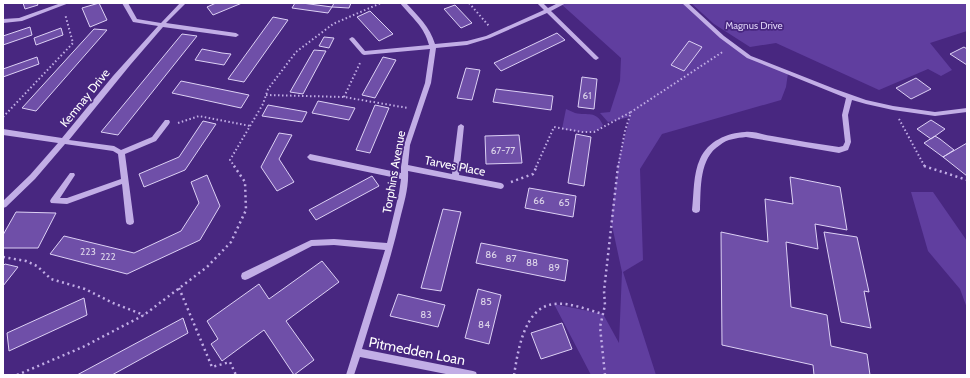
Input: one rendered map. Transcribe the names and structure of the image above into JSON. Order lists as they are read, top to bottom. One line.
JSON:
{"streets":{"street":["Kemnay Drive","Tarves Place","Torphins Avenue","Pitmedden Loan"]},"crossings":[["Tarves Place","Torphins Avenue"],["Torphins Avenue","Pitmedden Loan"]],"parks":["Magnus Drive"],"house_numbers":["61","67-77","66","65","223","86","222","87","88","89","85","83","84"]}
